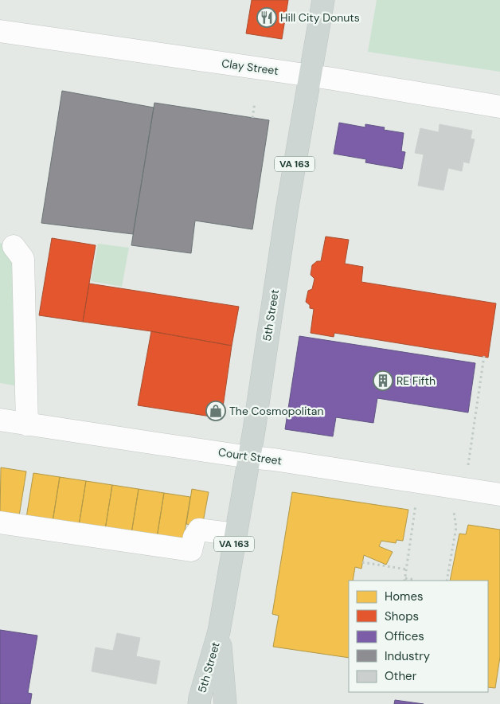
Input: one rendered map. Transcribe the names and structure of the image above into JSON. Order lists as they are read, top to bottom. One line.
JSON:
{"streets":{"main road":["VA 163","5th Street"],"street":["Clay Street","Court Street"]},"crossings":[["Clay Street","5th Street"],["5th Street","Court Street"]],"places":{"restaurant":["Hill City Donuts"],"building":["RE Fifth"],"shop":["The Cosmopolitan"]},"legend":["Homes","Shops","Offices","Industry","Other"]}
